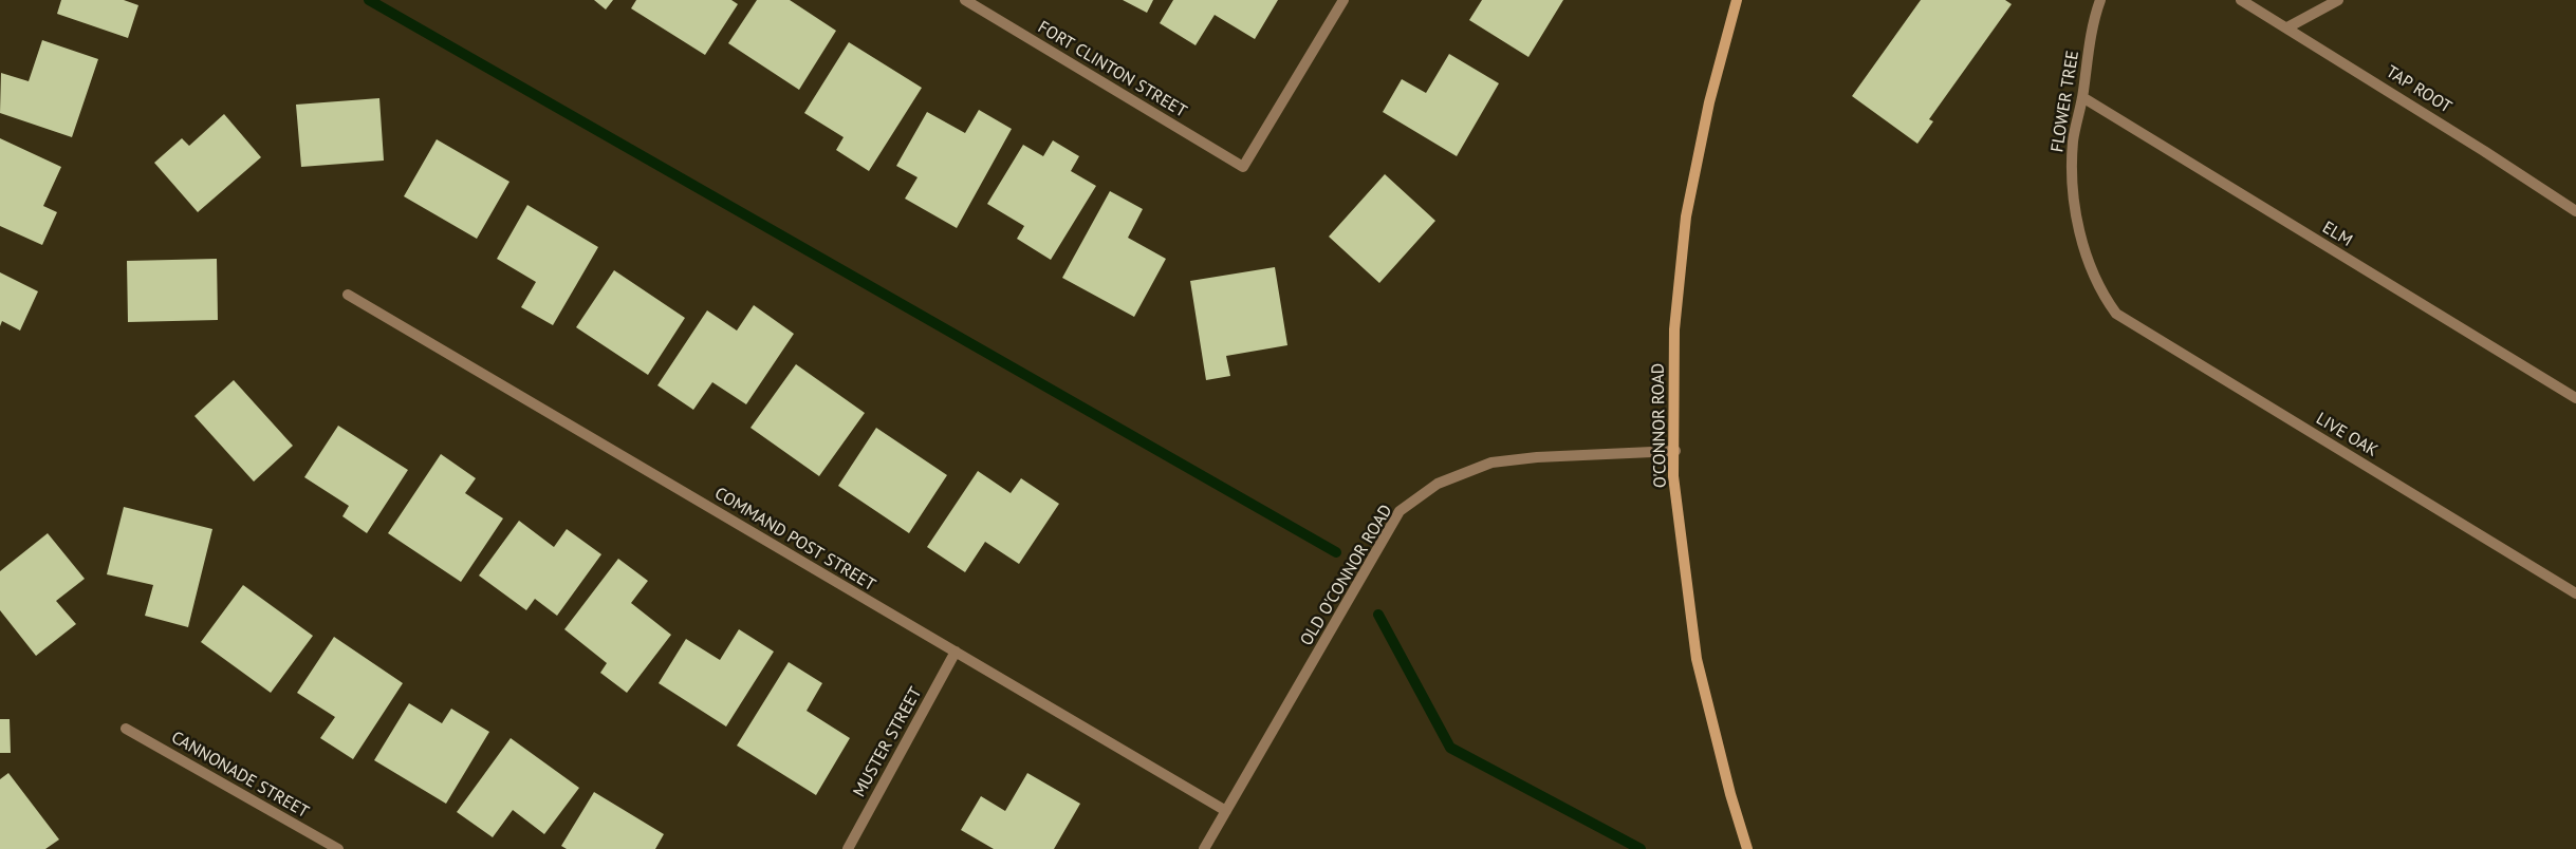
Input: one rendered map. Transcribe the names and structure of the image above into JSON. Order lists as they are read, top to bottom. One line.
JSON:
{"streets":{"main road":["O'CONNOR ROAD"],"street":["FORT CLINTON STREET","TAP ROOT","FLOWER TREE","ELM","LIVE OAK","COMMAND POST STREET","OLD O'CONNOR ROAD","MUSTER STREET","CANNONADE STREET"]},"crossings":[["FLOWER TREE","ELM"],["FLOWER TREE","LIVE OAK"],["O'CONNOR ROAD","OLD O'CONNOR ROAD"],["COMMAND POST STREET","OLD O'CONNOR ROAD"],["COMMAND POST STREET","MUSTER STREET"]]}
